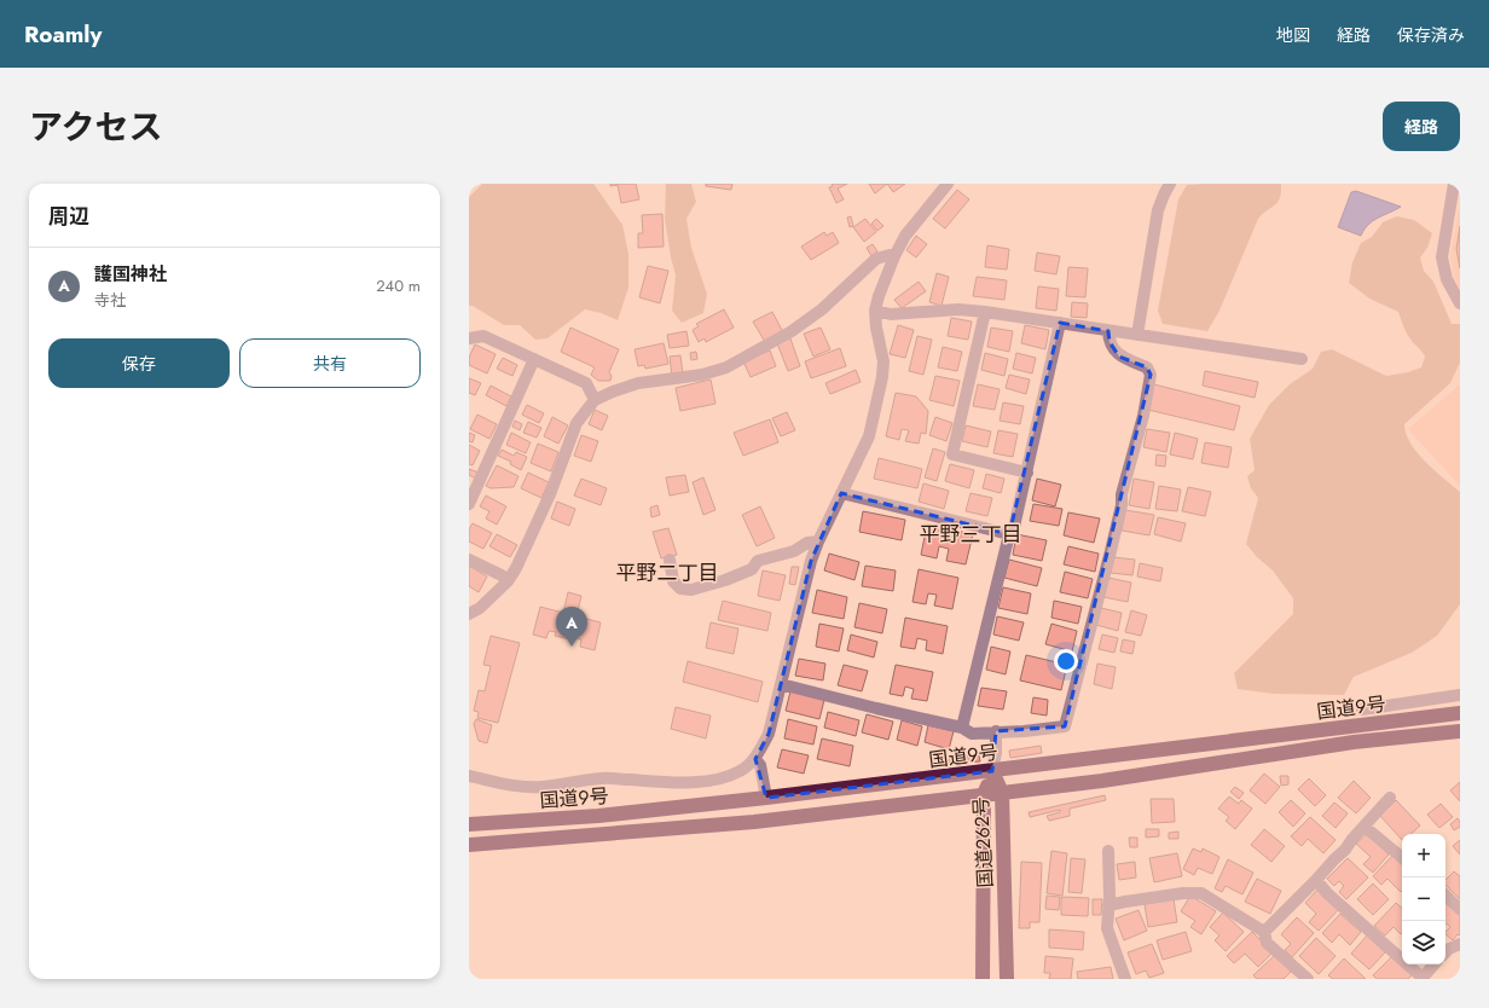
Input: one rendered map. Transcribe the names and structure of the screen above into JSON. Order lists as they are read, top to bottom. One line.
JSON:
{"streets":{"highway":["国道9号","国道262号"]},"crossings":[["国道9号","国道262号"]],"districts":["平野三丁目","平野二丁目"],"page":{"header":"Roamly","nav":["地図","経路","保存済み"],"title":"アクセス","buttons":["経路",["保存","共有"]],"heading":"周辺","list":[{"mark":"A","name":"護国神社","note":"寺社","value":"240 m"}],"pins":"A","map_buttons":["+","−"]}}
